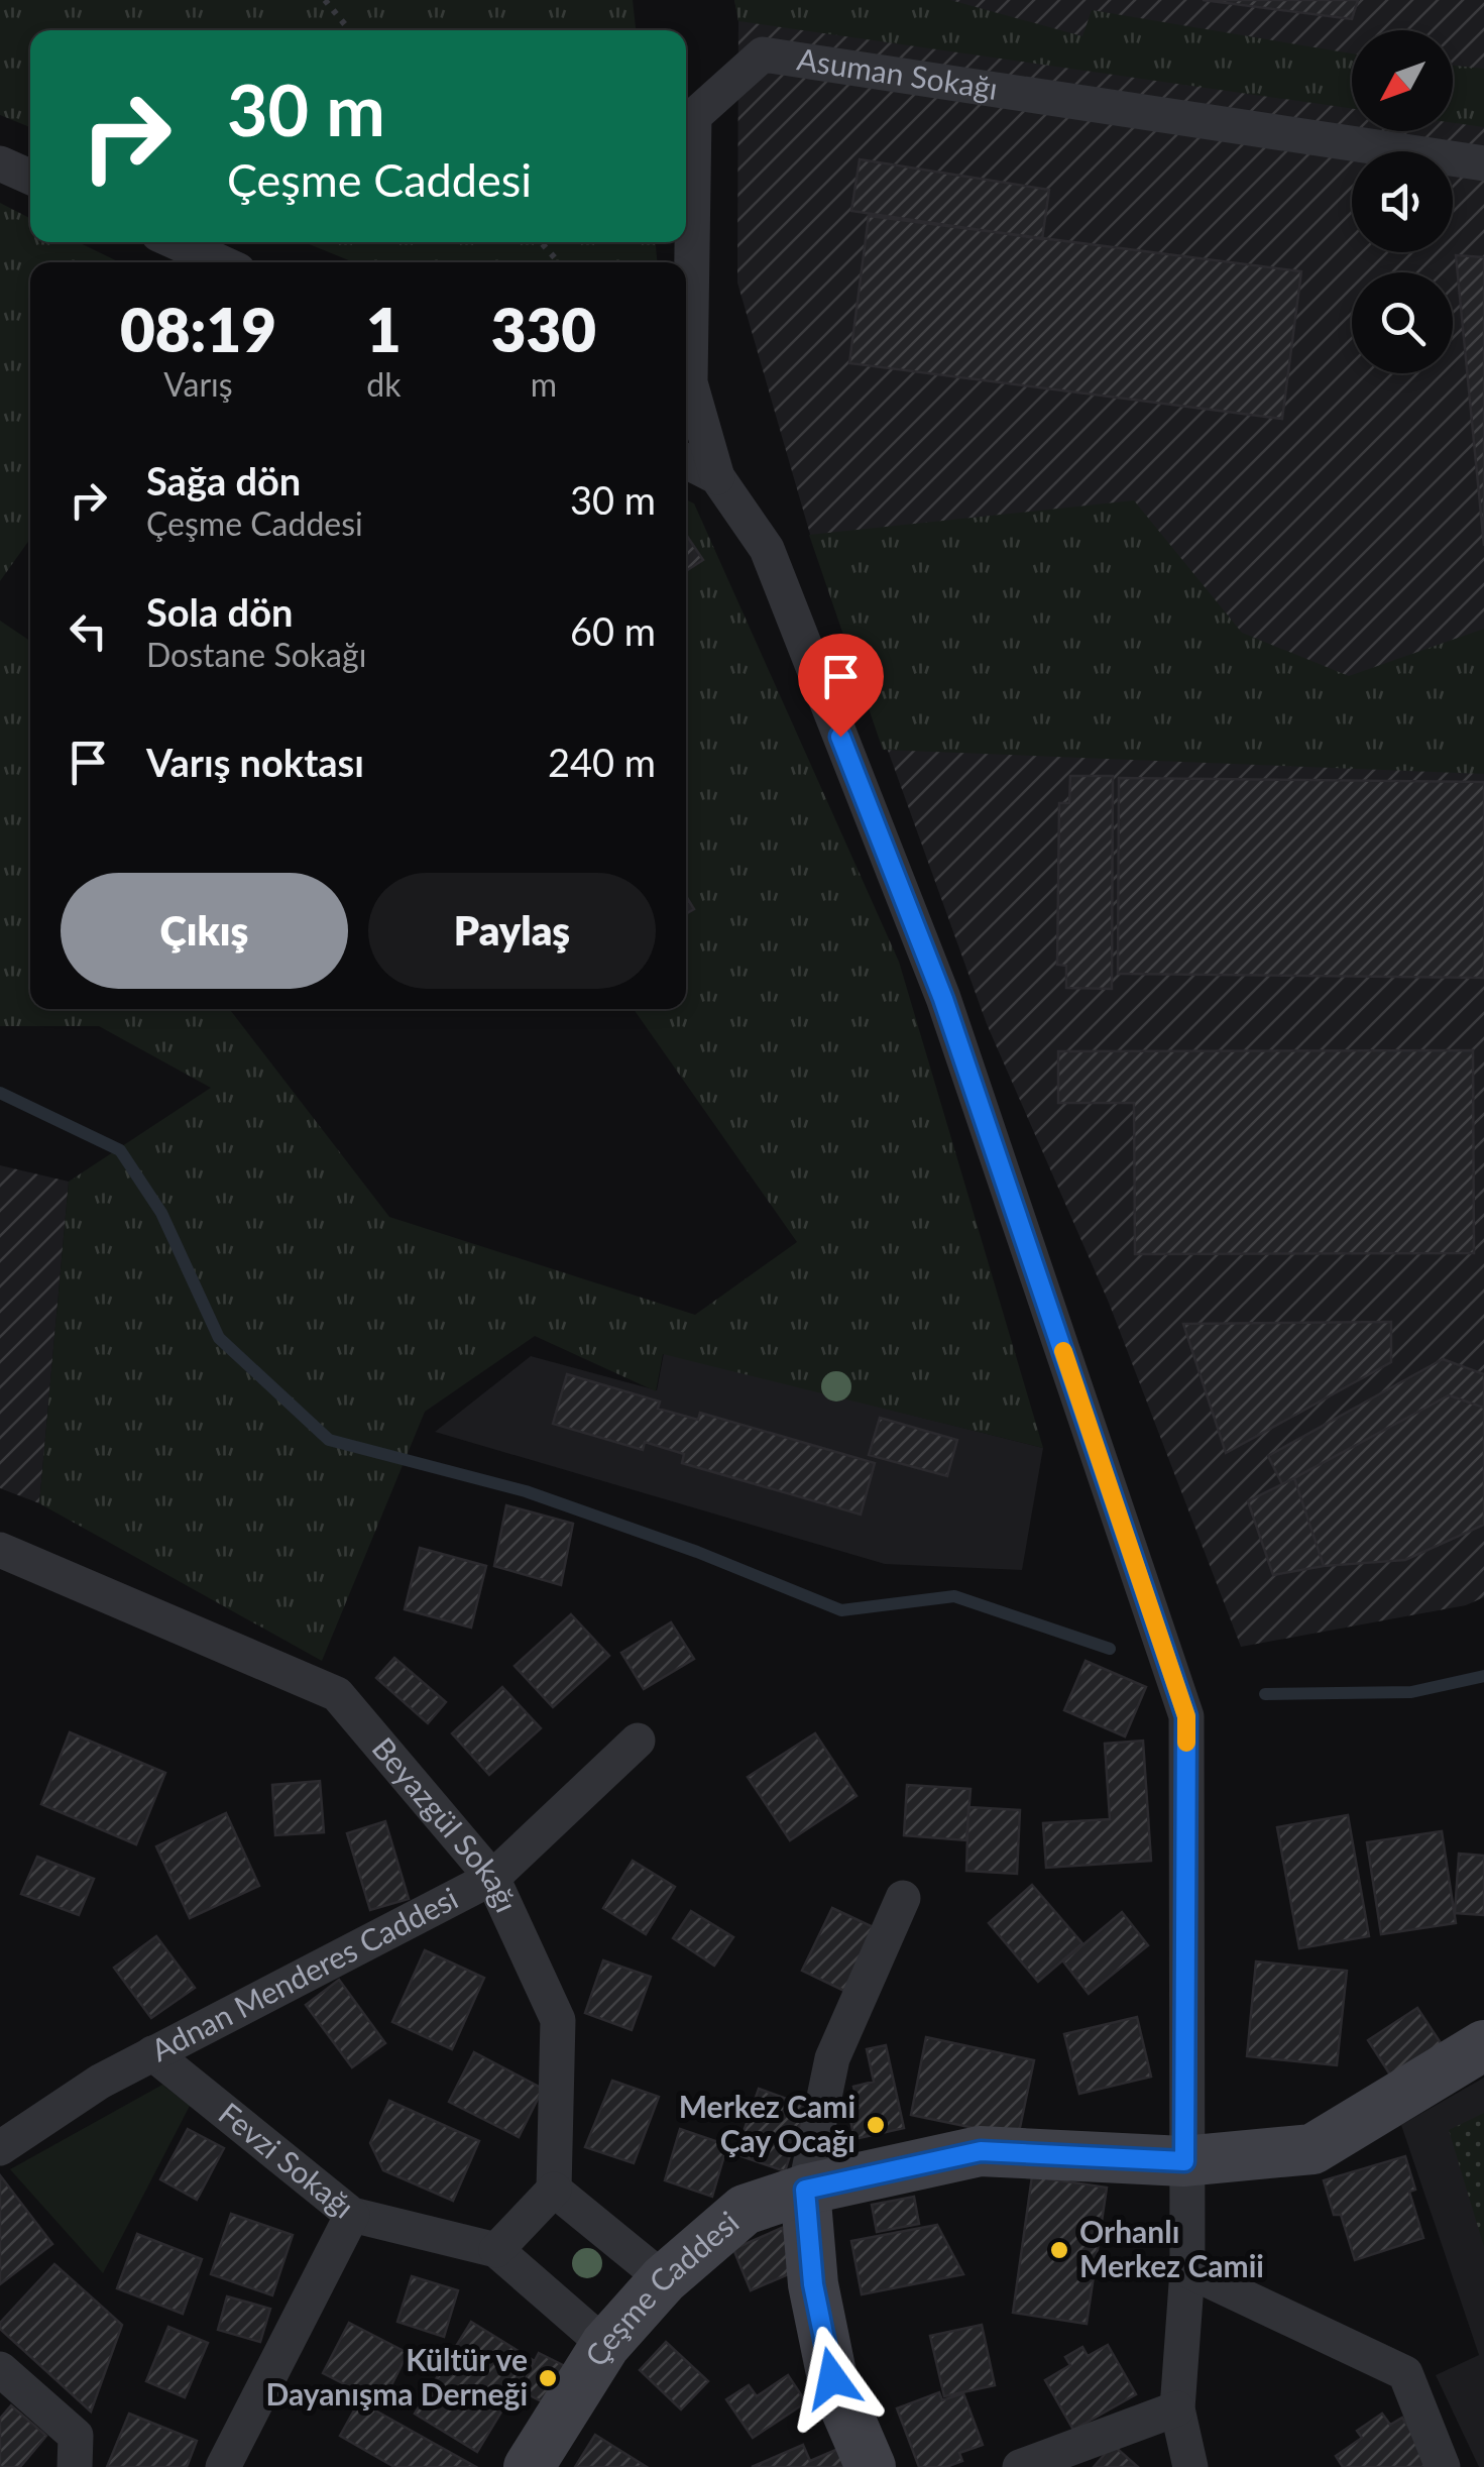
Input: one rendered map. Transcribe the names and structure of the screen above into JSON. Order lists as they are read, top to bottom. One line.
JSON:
{"streets":{"street":["Asuman Sokağı","Beyazgül Sokağı","Adnan Menderes Caddesi","Fevzi Sokağı","Çeşme Caddesi"]},"crossings":[["Beyazgül Sokağı","Adnan Menderes Caddesi"],["Adnan Menderes Caddesi","Fevzi Sokağı"],["Fevzi Sokağı","Çeşme Caddesi"]],"places":["Merkez Cami Çay Ocağı","Orhanlı Merkez Camii","Kültür ve Dayanışma Derneği"],"north":"bottom left","page":{"turn":["30 m","Çeşme Caddesi"],"eta":["08:19","Varış","1","dk","330","m"],"list":[{"name":"Sağa dön","note":"Çeşme Caddesi","value":"30 m"},{"name":"Sola dön","note":"Dostane Sokağı","value":"60 m"},{"name":"Varış noktası","value":"240 m"}],"buttons":["Çıkış","Paylaş"]}}
